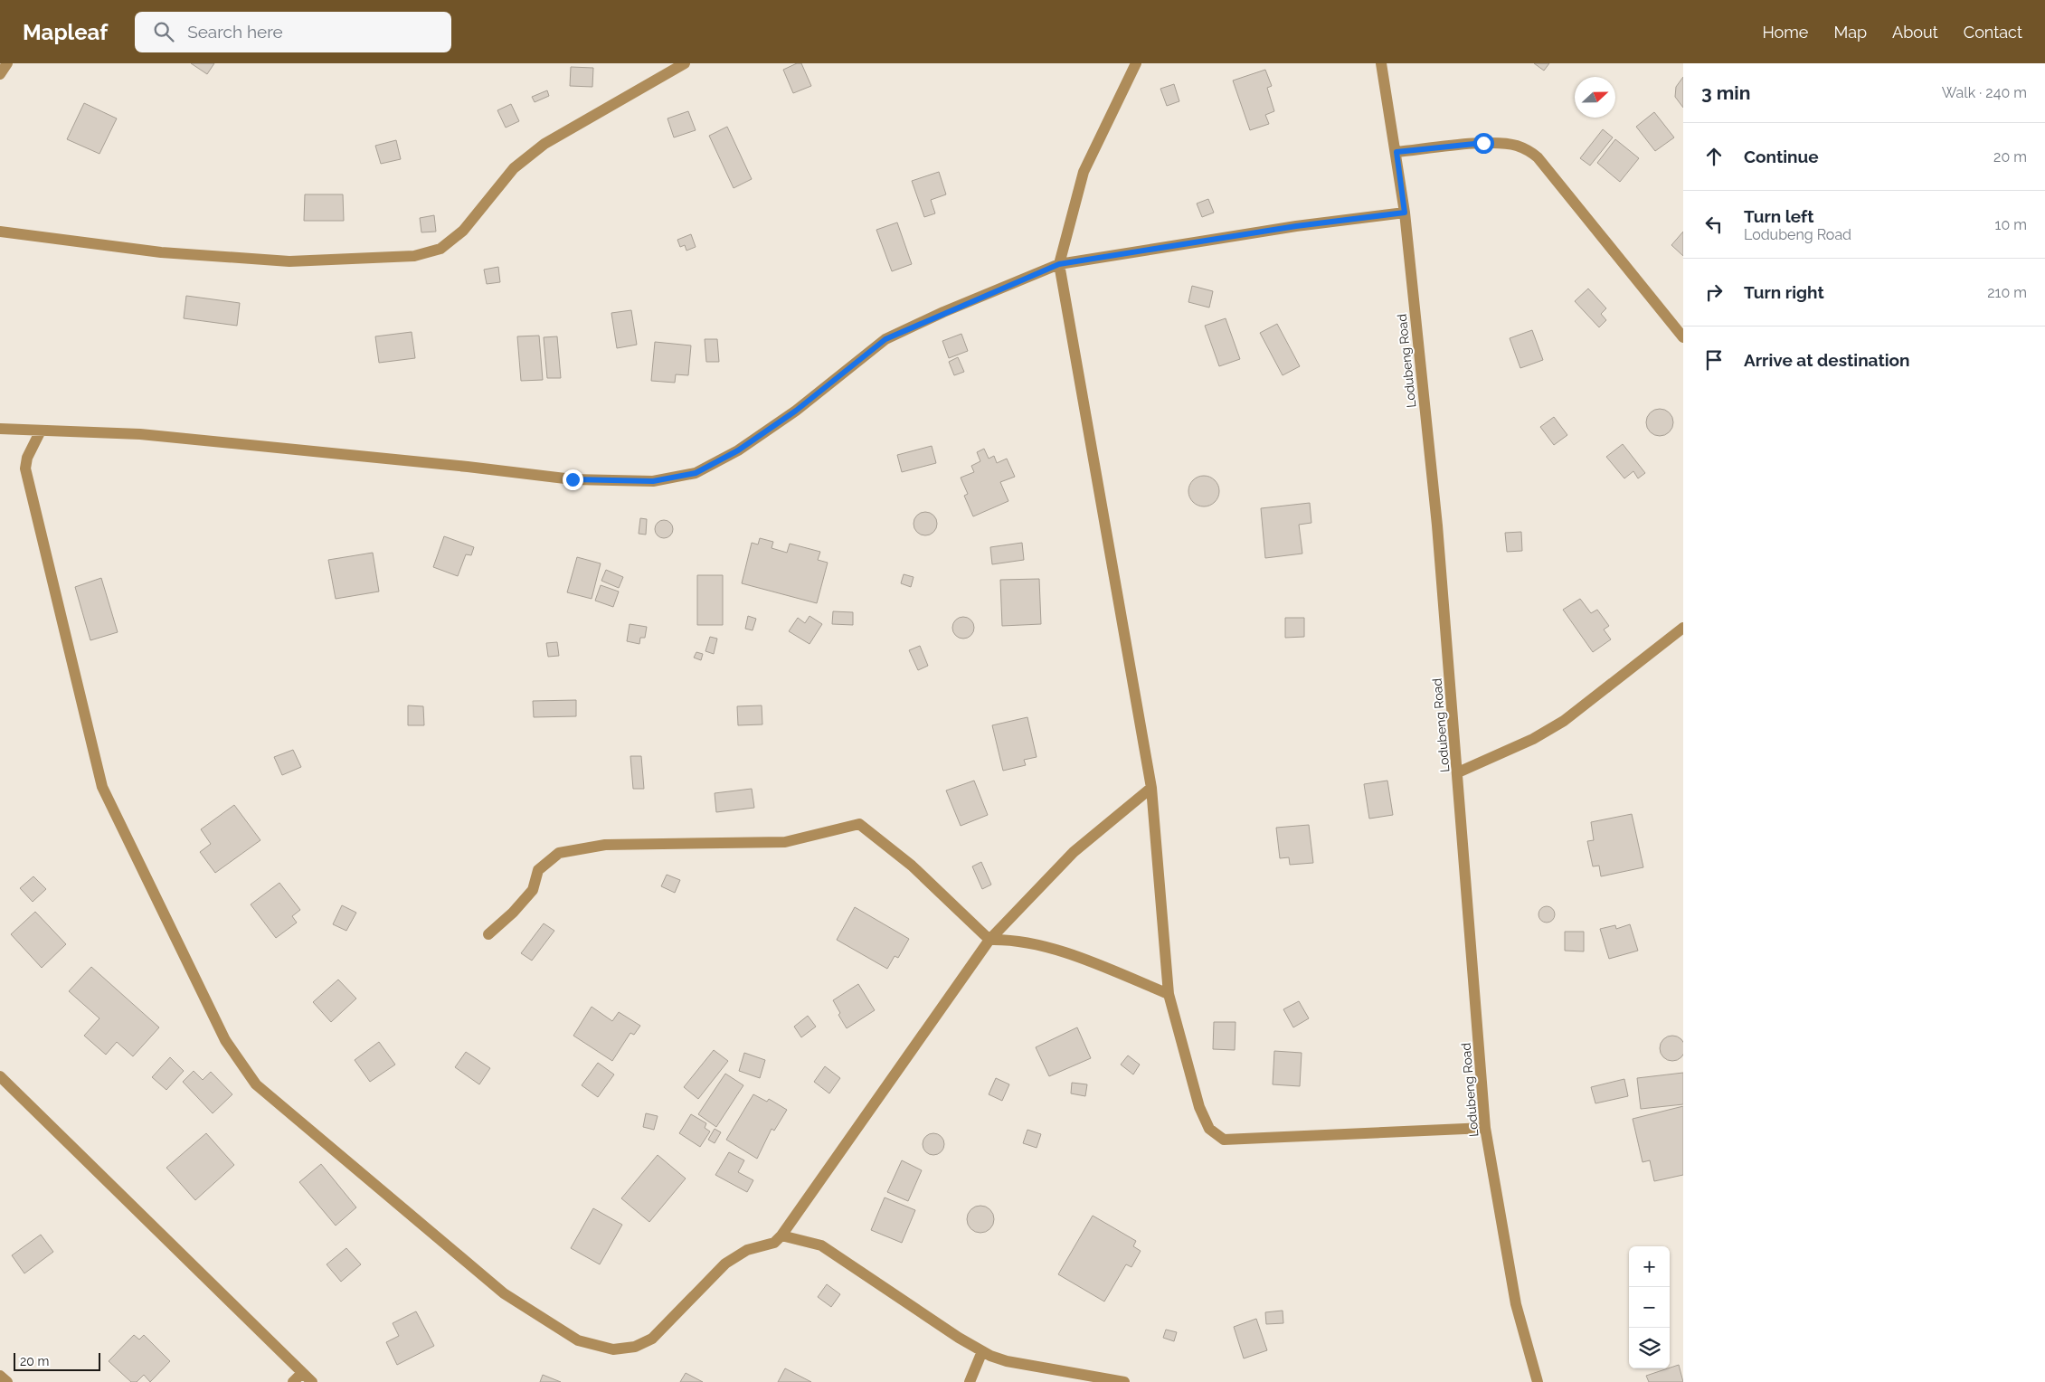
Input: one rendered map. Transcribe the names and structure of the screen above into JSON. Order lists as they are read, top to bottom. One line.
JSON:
{"streets":{"street":["Lodubeng Road"]},"scale_bar":"20 m","north":"right","page":{"header":"Mapleaf","search":"Search here","nav":["Home","Map","About","Contact"],"heading":["3 min","Walk · 240 m"],"list":[["Continue","20 m"],["Turn left","Lodubeng Road","10 m"],["Turn right","210 m"],"Arrive at destination"],"map_buttons":["+","−"],"scale":"20 m"}}
